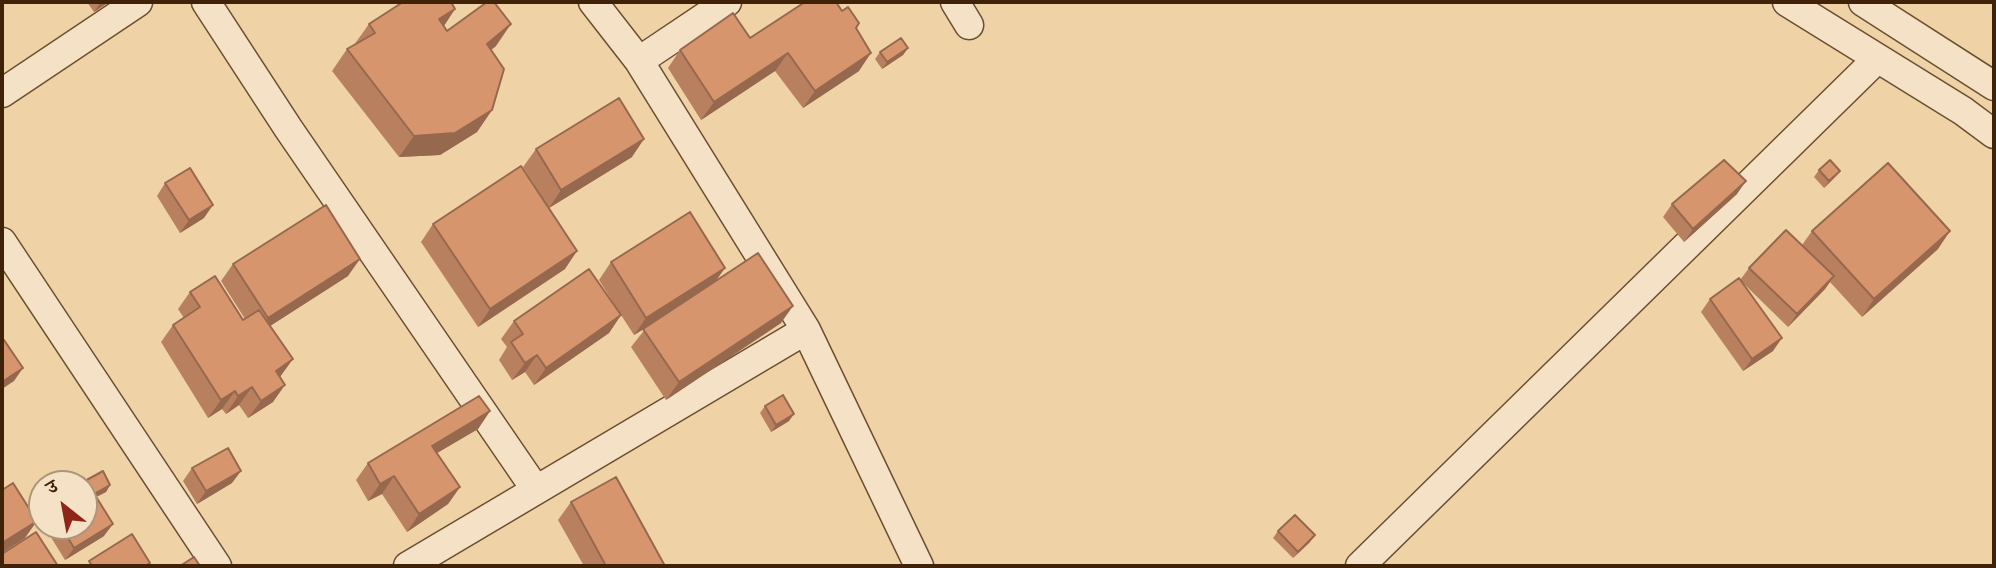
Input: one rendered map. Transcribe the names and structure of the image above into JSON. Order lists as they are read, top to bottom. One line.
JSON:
{"north":"top left"}
